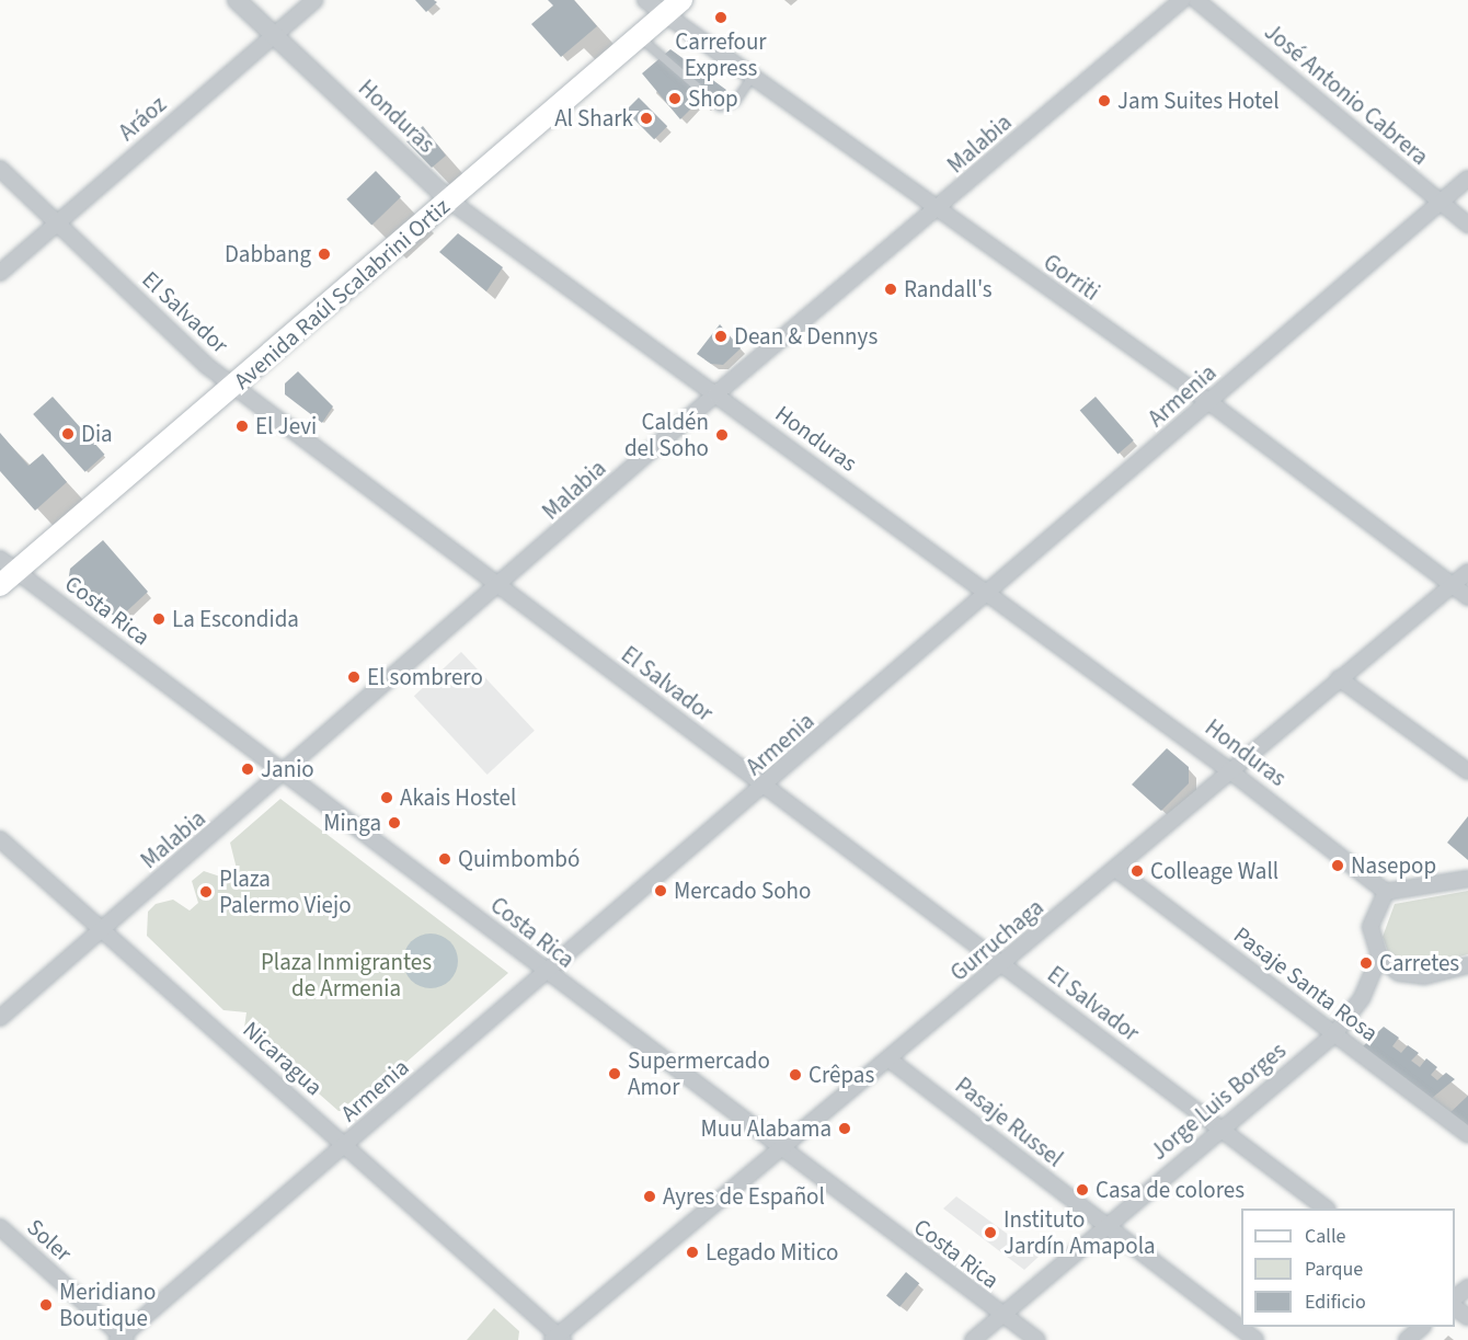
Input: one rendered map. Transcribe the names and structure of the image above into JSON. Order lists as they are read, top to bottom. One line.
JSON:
{"streets":{"main road":["Avenida Raúl Scalabrini Ortiz"],"street":["José Antonio Cabrera","Honduras","Aráoz","Malabia","Gorriti","El Salvador","Armenia","Costa Rica","Gurruchaga","Pasaje Santa Rosa","Nicaragua","Jorge Luis Borges","Pasaje Russel","Soler"]},"crossings":[["José Antonio Cabrera","Armenia"],["Honduras","Aráoz"],["Honduras","Malabia"],["Honduras","Avenida Raúl Scalabrini Ortiz"],["Honduras","Armenia"],["Honduras","Gurruchaga"],["Aráoz","El Salvador"],["Malabia","Gorriti"],["Malabia","El Salvador"],["Malabia","Costa Rica"],["Malabia","Nicaragua"],["Gorriti","Avenida Raúl Scalabrini Ortiz"],["Gorriti","Armenia"],["Gorriti","Gurruchaga"],["Avenida Raúl Scalabrini Ortiz","El Salvador"],["Avenida Raúl Scalabrini Ortiz","Costa Rica"],["El Salvador","Armenia"],["El Salvador","Gurruchaga"],["El Salvador","Jorge Luis Borges"],["Armenia","Costa Rica"],["Armenia","Nicaragua"],["Armenia","Soler"],["Costa Rica","Gurruchaga"],["Costa Rica","Jorge Luis Borges"],["Gurruchaga","Pasaje Santa Rosa"],["Gurruchaga","Nicaragua"],["Gurruchaga","Pasaje Russel"],["Pasaje Santa Rosa","Jorge Luis Borges"],["Jorge Luis Borges","Pasaje Russel"]],"parks":["Plaza Inmigrantes de Armenia"],"places":["Carrefour Express","Shop","Jam Suites Hotel","Al Shark","Dabbang","Randall's","Dean & Dennys","El Jevi","Dia","Caldén del Soho","La Escondida","El sombrero","Janio","Akais Hostel","Minga","Quimbombó","Nasepop","Colleage Wall","Mercado Soho","Plaza Palermo Viejo","Carretes","Supermercado Amor","Crêpas","Muu Alabama","Casa de colores","Ayres de Español","Instituto Jardín Amapola","Legado Mitico","Meridiano Boutique"],"legend":["Calle","Parque","Edificio"]}
